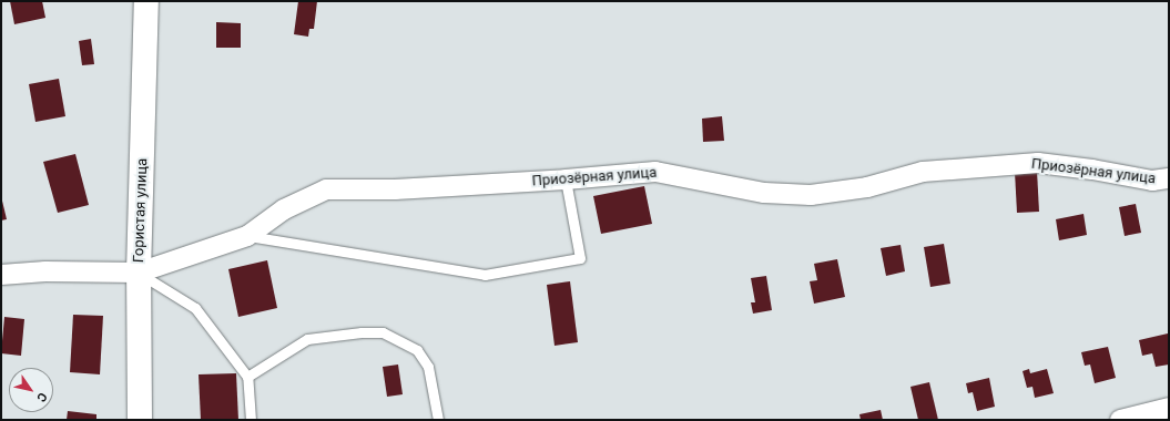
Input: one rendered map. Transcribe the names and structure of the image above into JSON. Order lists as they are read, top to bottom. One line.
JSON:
{"streets":{"street":["Приозёрная улица","Гористая улица"]},"crossings":[["Приозёрная улица","Гористая улица"]],"north":"bottom right"}
